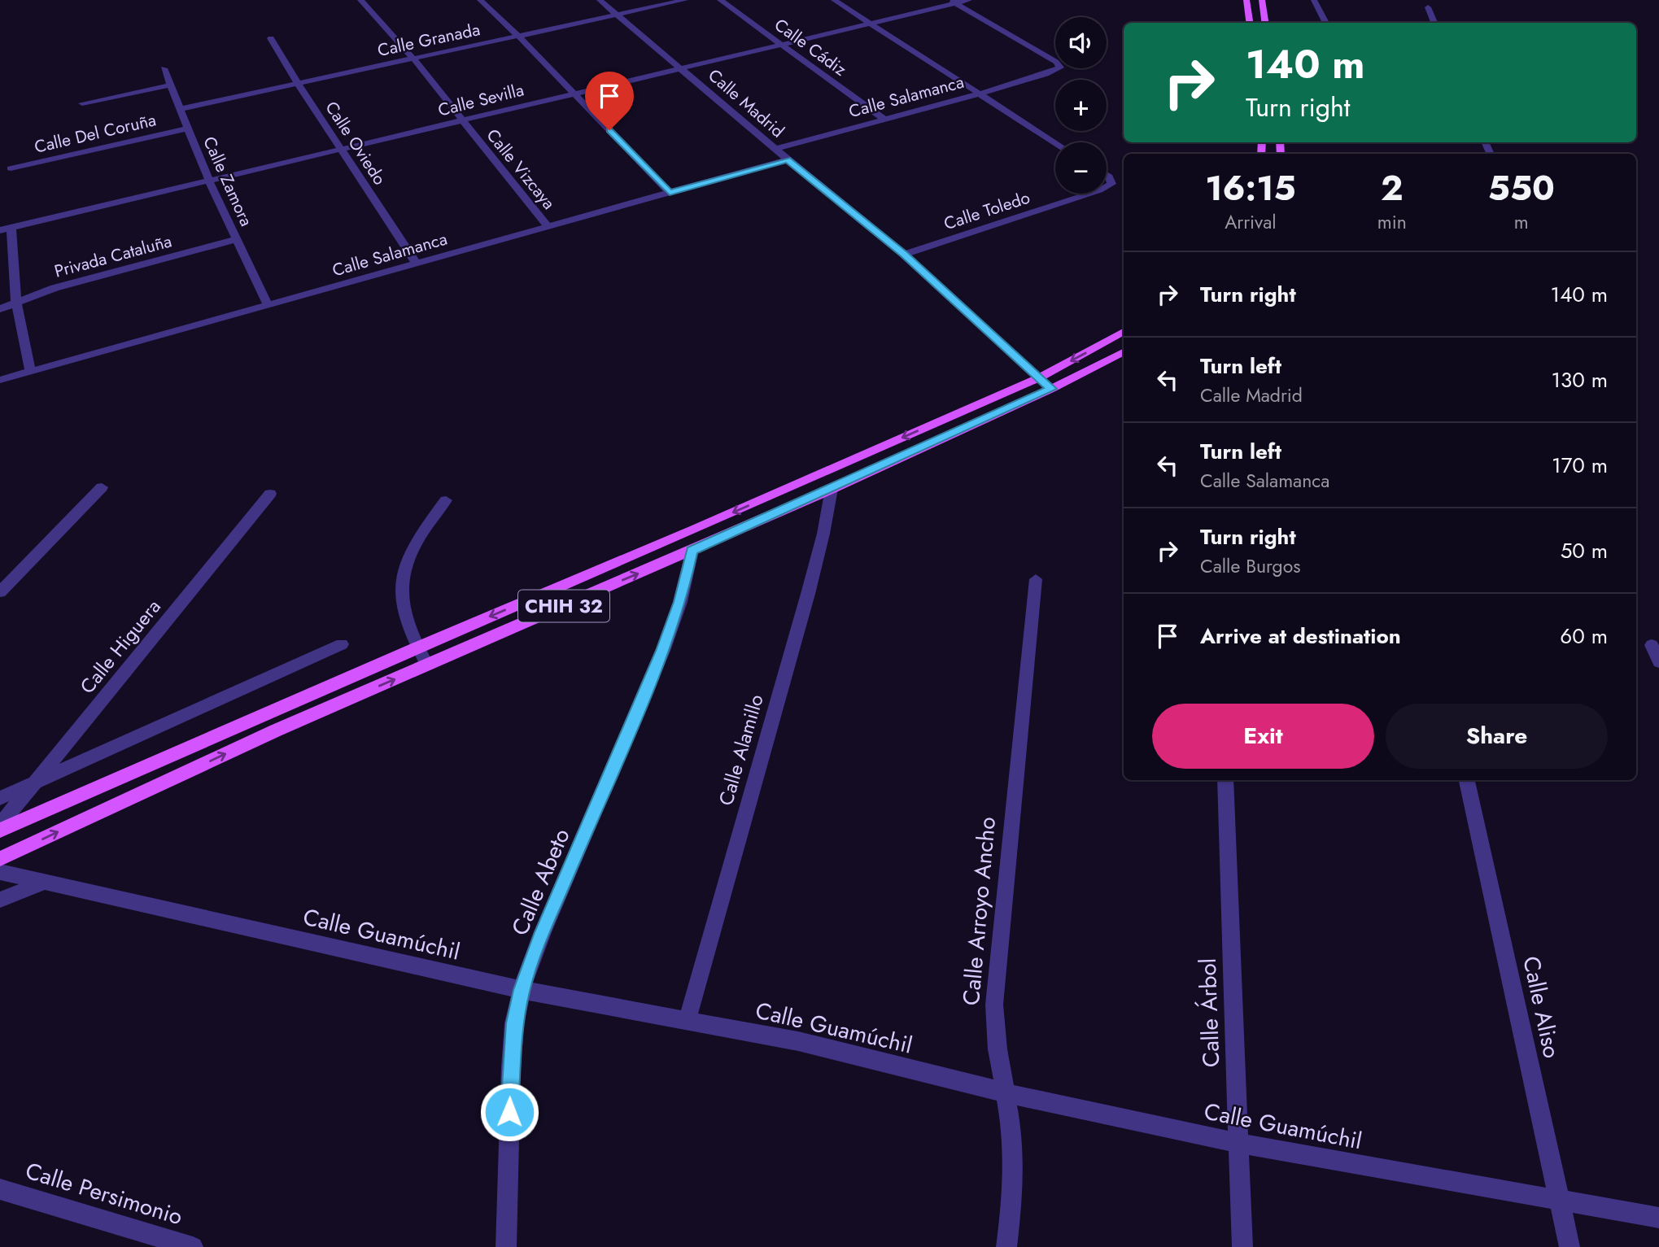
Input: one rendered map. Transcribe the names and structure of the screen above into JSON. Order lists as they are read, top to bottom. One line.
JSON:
{"streets":{"main road":["CHIH 32"],"street":["Calle Granada","Calle Cádiz","Calle Salamanca","Calle Sevilla","Calle Madrid","Calle Del Coruña","Calle Oviedo","Calle Vizcaya","Calle Zamora","Calle Toledo","Privada Cataluña","Calle Higuera","Calle Alamillo","Calle Abeto","Calle Arroyo Ancho","Calle Guamúchil","Calle Aliso","Calle Árbol","Calle Persimonio"]},"crossings":[["Calle Granada","Calle Madrid"],["Calle Granada","Calle Oviedo"],["Calle Granada","Calle Vizcaya"],["Calle Granada","Calle Zamora"],["Calle Cádiz","Calle Salamanca"],["Calle Cádiz","Calle Sevilla"],["Calle Salamanca","Calle Sevilla"],["Calle Salamanca","Calle Madrid"],["Calle Salamanca","Calle Oviedo"],["Calle Salamanca","Calle Vizcaya"],["Calle Salamanca","Calle Zamora"],["Calle Sevilla","Calle Madrid"],["Calle Sevilla","Calle Oviedo"],["Calle Sevilla","Calle Vizcaya"],["Calle Sevilla","Calle Zamora"],["Calle Madrid","Calle Toledo"],["Calle Madrid","CHIH 32"],["Calle Del Coruña","Calle Zamora"],["Calle Zamora","Privada Cataluña"],["CHIH 32","Calle Alamillo"],["CHIH 32","Calle Abeto"],["Calle Alamillo","Calle Guamúchil"],["Calle Abeto","Calle Guamúchil"],["Calle Arroyo Ancho","Calle Guamúchil"],["Calle Guamúchil","Calle Aliso"],["Calle Guamúchil","Calle Árbol"]],"page":{"map_buttons":["+","−"],"turn":["140 m","Turn right"],"eta":["16:15","Arrival","2","min","550","m"],"list":[{"name":"Turn right","value":"140 m"},{"name":"Turn left","note":"Calle Madrid","value":"130 m"},{"name":"Turn left","note":"Calle Salamanca","value":"170 m"},{"name":"Turn right","note":"Calle Burgos","value":"50 m"},{"name":"Arrive at destination","value":"60 m"}],"buttons":["Exit","Share"]}}
